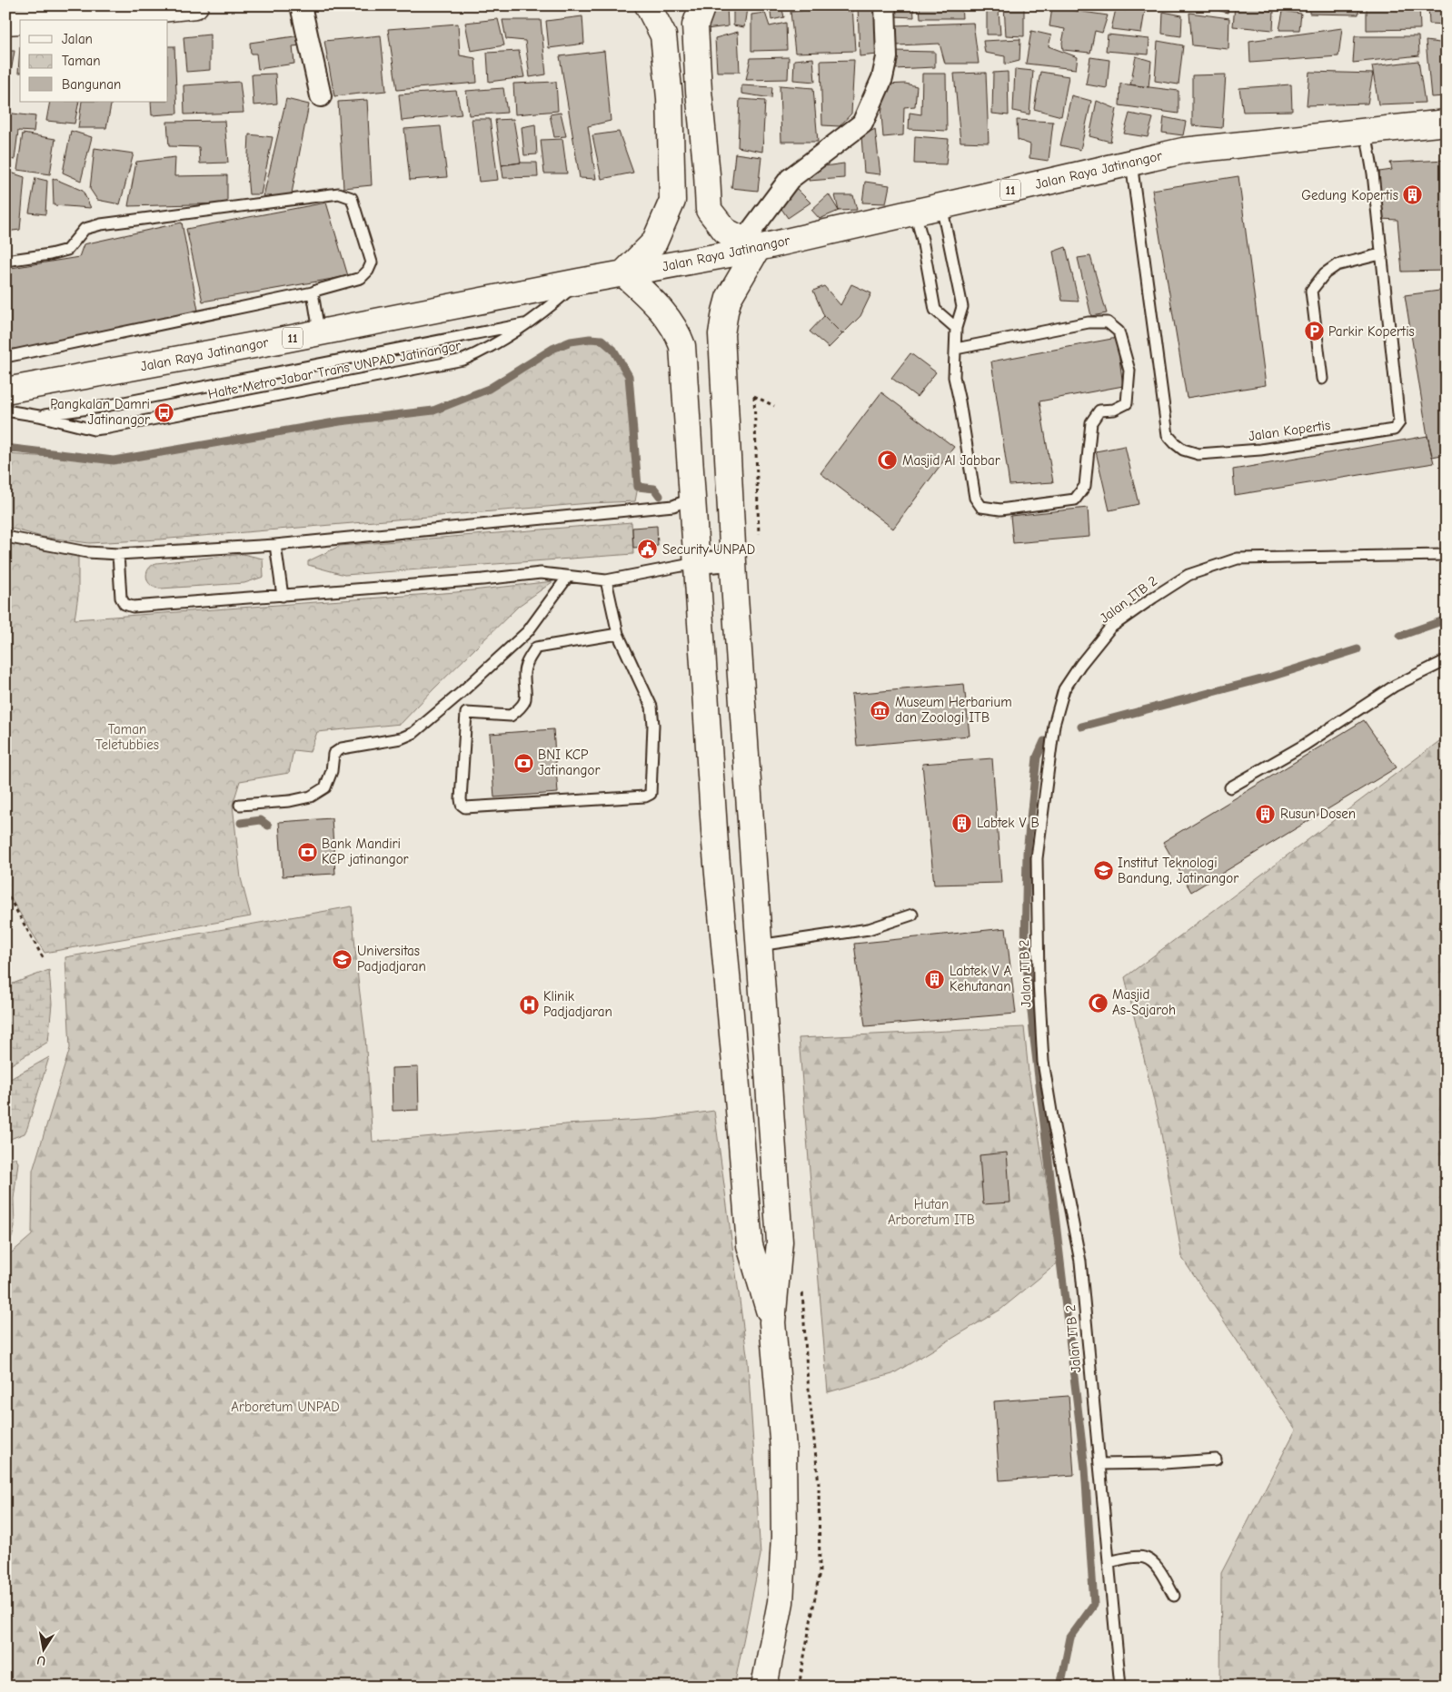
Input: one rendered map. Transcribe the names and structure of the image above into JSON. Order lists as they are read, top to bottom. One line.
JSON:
{"streets":{"main road":["Jalan Raya Jatinangor","11"],"lane":["Halte Metro Jabar Trans UNPAD Jatinangor","Jalan Kopertis","Jalan ITB 2"]},"crossings":[["Jalan Raya Jatinangor","Jalan Kopertis"]],"parks":["Taman Teletubbies","Hutan Arboretum ITB","Arboretum UNPAD"],"places":{"building":["Gedung Kopertis","Rusun Dosen","Labtek V B","Labtek V A Kehutanan"],"parking":["Parkir Kopertis"],"bus stop":["Pangkalan Damri Jatinangor"],"mosque":["Masjid Al Jabbar","Masjid As-Sajaroh"],"public building":["Security UNPAD"],"museum":["Museum Herbarium dan Zoologi ITB"],"bank":["BNI KCP Jatinangor","Bank Mandiri KCP jatinangor"],"school or university":["Institut Teknologi Bandung, Jatinangor","Universitas Padjadjaran"],"hospital":["Klinik Padjadjaran"]},"legend":["Jalan","Taman","Bangunan"],"north":"bottom"}
